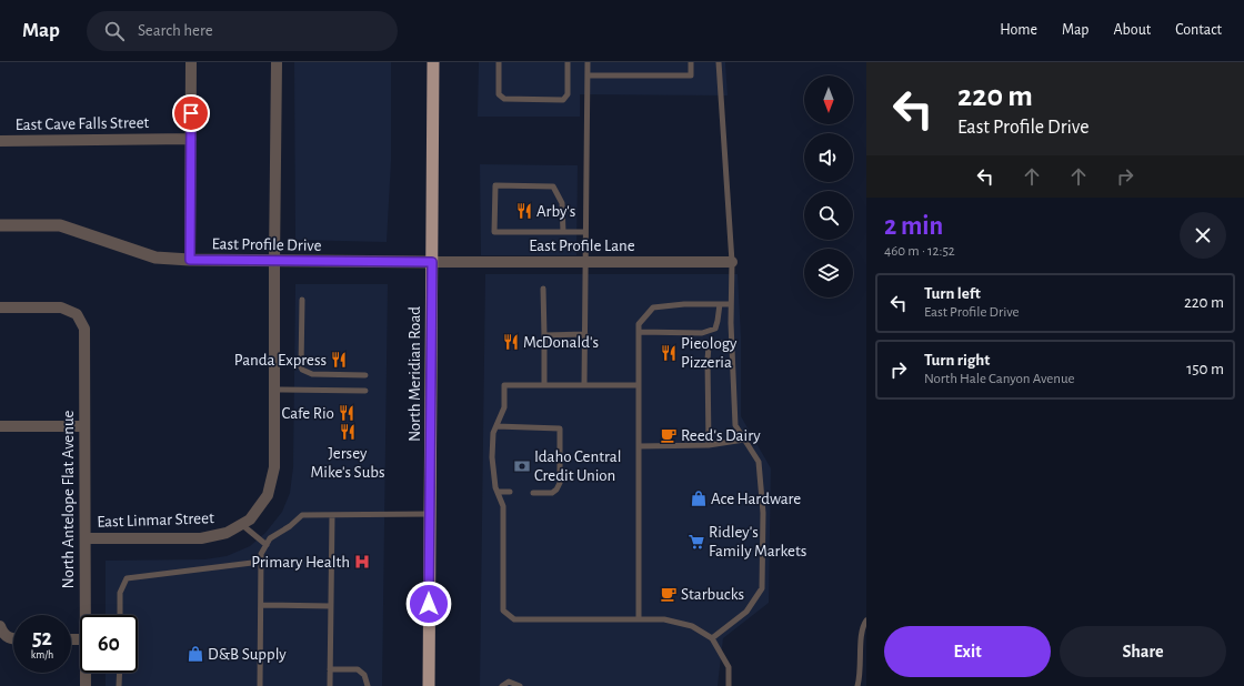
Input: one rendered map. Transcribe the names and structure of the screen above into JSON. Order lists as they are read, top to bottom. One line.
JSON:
{"streets":{"main road":["North Meridian Road"],"street":["East Cave Falls Street","East Profile Drive","East Profile Lane","North Antelope Flat Avenue","East Linmar Street"]},"crossings":[["East Profile Drive","East Profile Lane"],["East Profile Drive","North Meridian Road"],["East Profile Lane","North Meridian Road"],["North Antelope Flat Avenue","East Linmar Street"]],"places":{"restaurant":["Arby's","McDonald's","Pieology Pizzeria","Panda Express","Cafe Rio","Jersey Mike's Subs"],"cafe":["Reed's Dairy","Starbucks"],"bank":["Idaho Central Credit Union"],"shop":["Ace Hardware","D&B Supply"],"supermarket":["Ridley's Family Markets"],"hospital":["Primary Health"]},"north":"bottom","page":{"header":"Map","search":"Search here","nav":["Home","Map","About","Contact"],"turn":["220 m","East Profile Drive"],"heading":["2 min","460 m · 12:52"],"list":[{"name":"Turn left","note":"East Profile Drive","value":"220 m"},{"name":"Turn right","note":"North Hale Canyon Avenue","value":"150 m"}],"speed":"52 km/h","limit":"60","buttons":["Exit","Share"]}}
